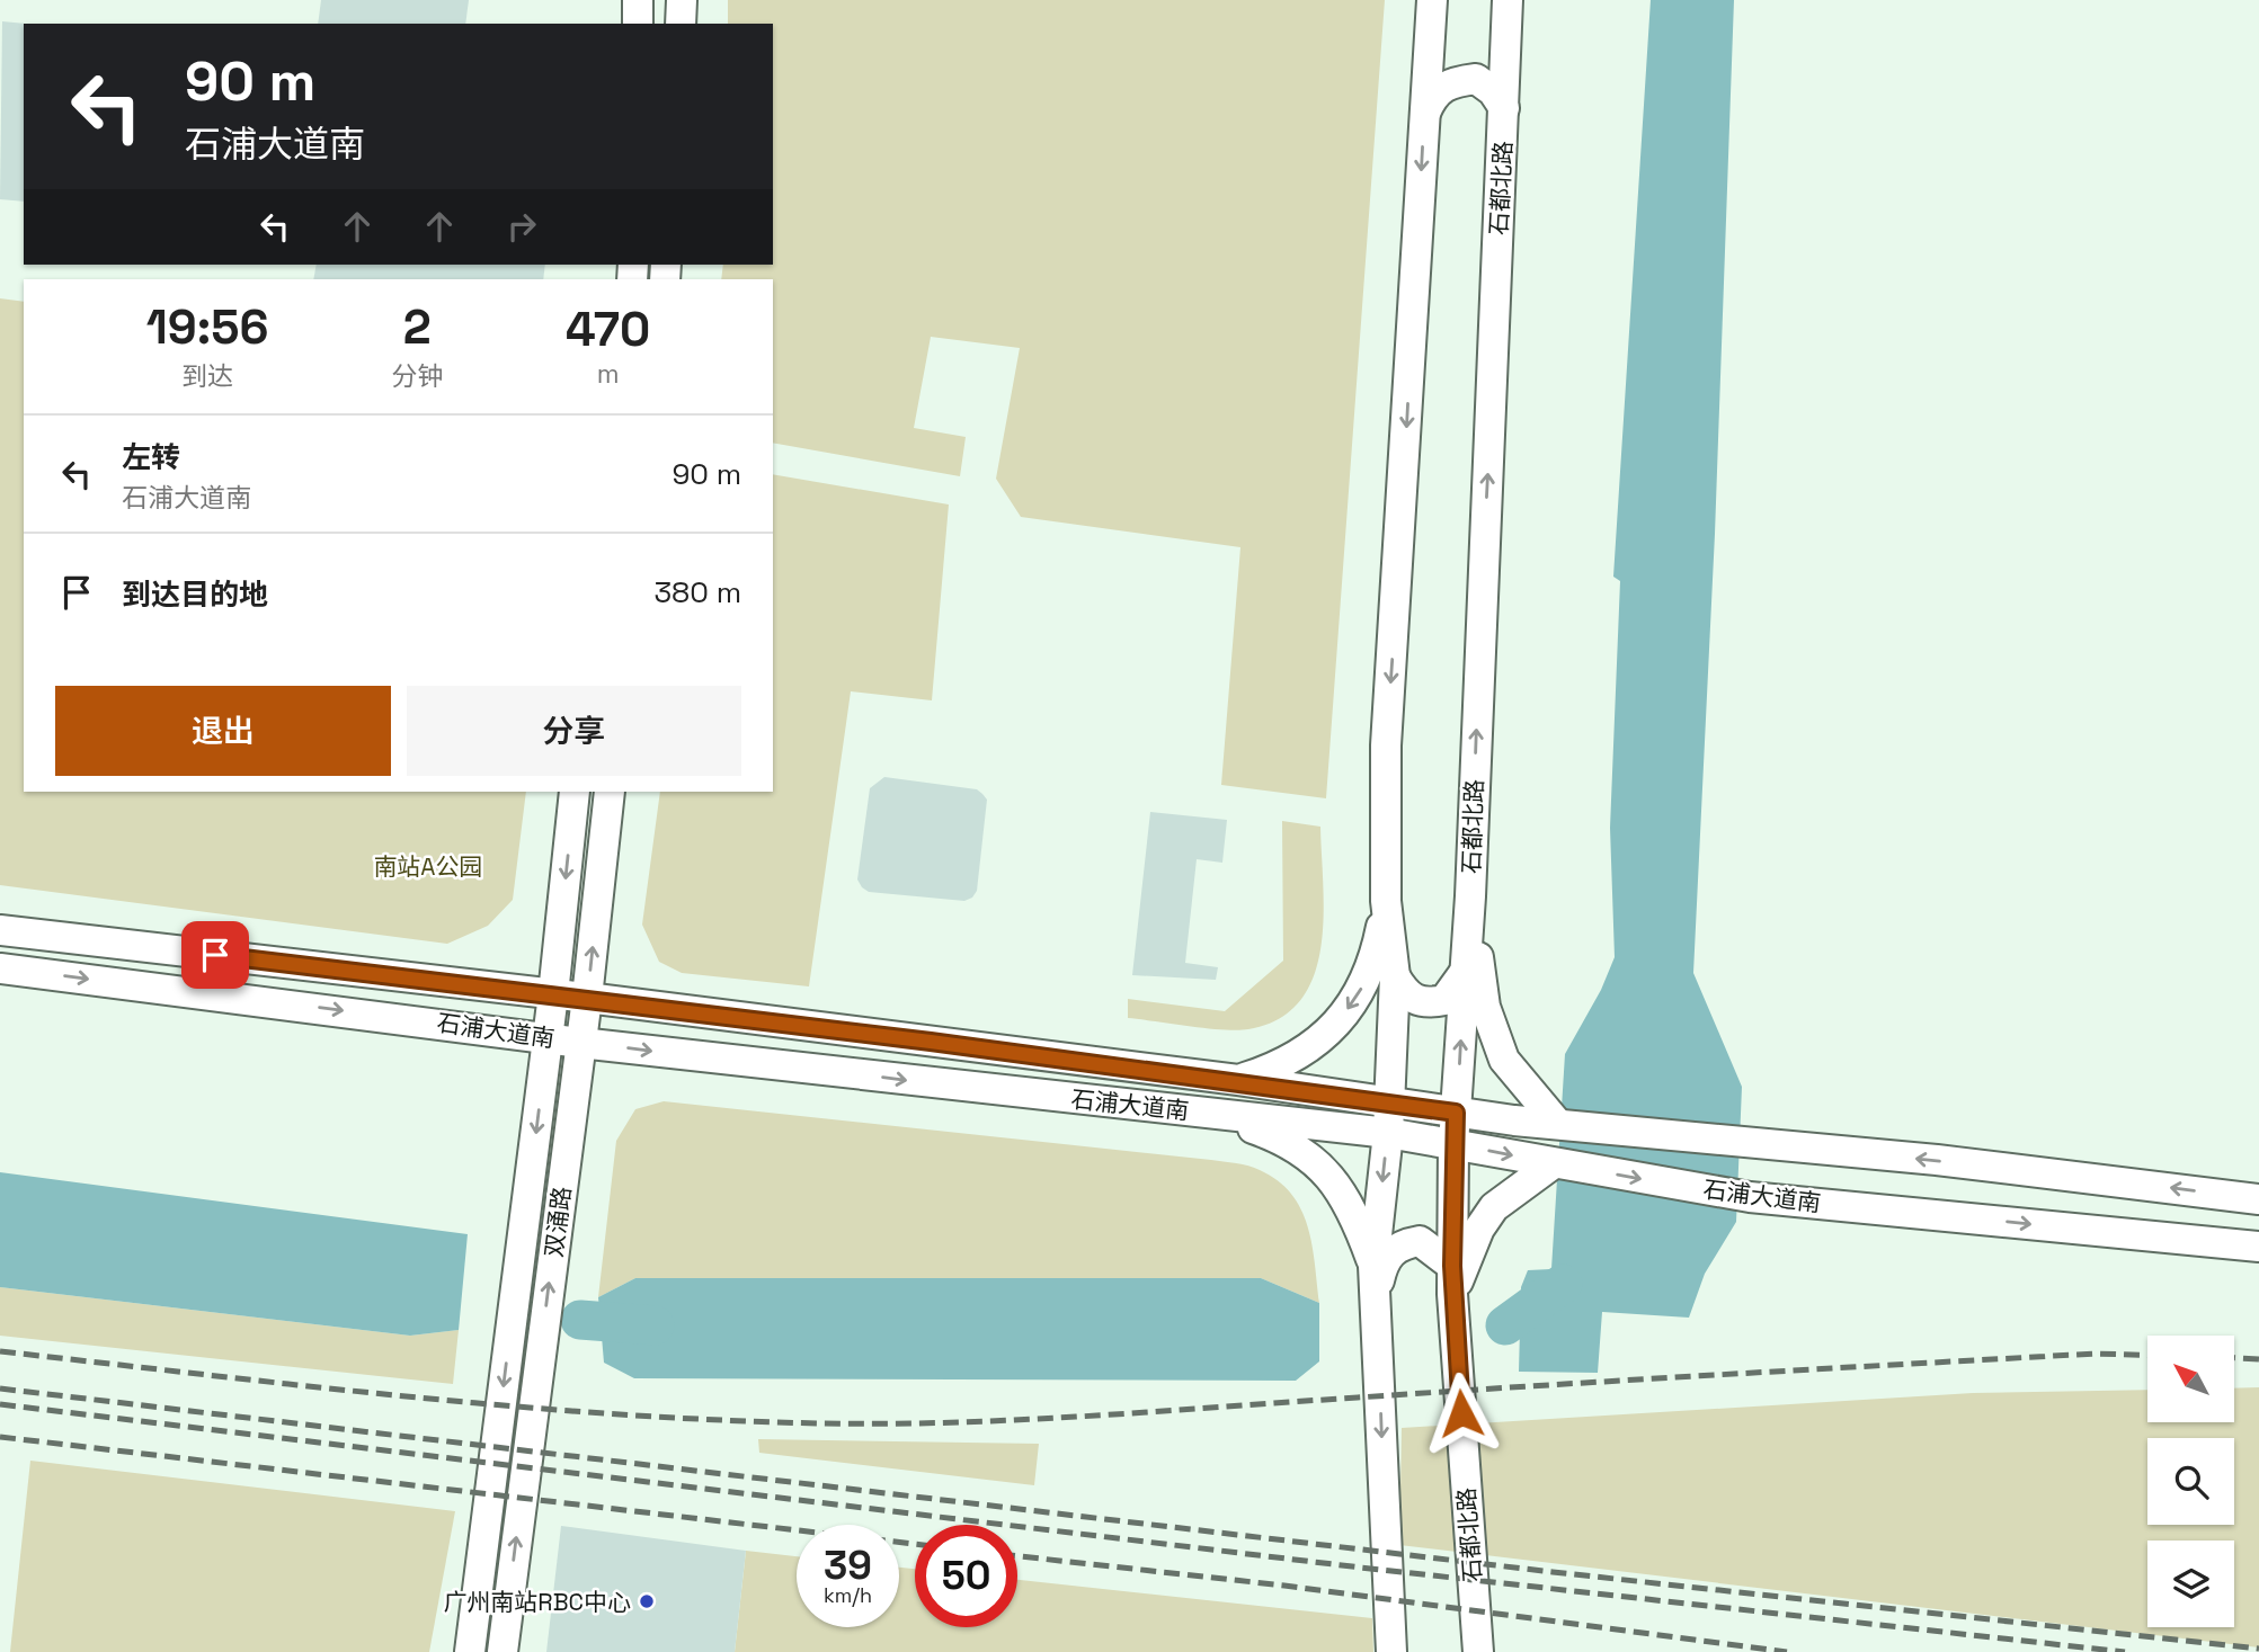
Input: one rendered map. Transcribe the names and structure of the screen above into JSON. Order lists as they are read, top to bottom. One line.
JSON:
{"streets":{"main road":["石都北路","石浦大道南","双涌路"]},"crossings":[["石都北路","石浦大道南"],["石浦大道南","双涌路"]],"parks":["南站A公园"],"places":["广州南站RBC中心"],"north":"top left","page":{"turn":["90 m","石浦大道南"],"eta":["19:56","到达","2","分钟","470","m"],"list":[{"name":"左转","note":"石浦大道南","value":"90 m"},{"name":"到达目的地","value":"380 m"}],"buttons":["退出","分享"],"speed":"39 km/h","limit":"50"}}
